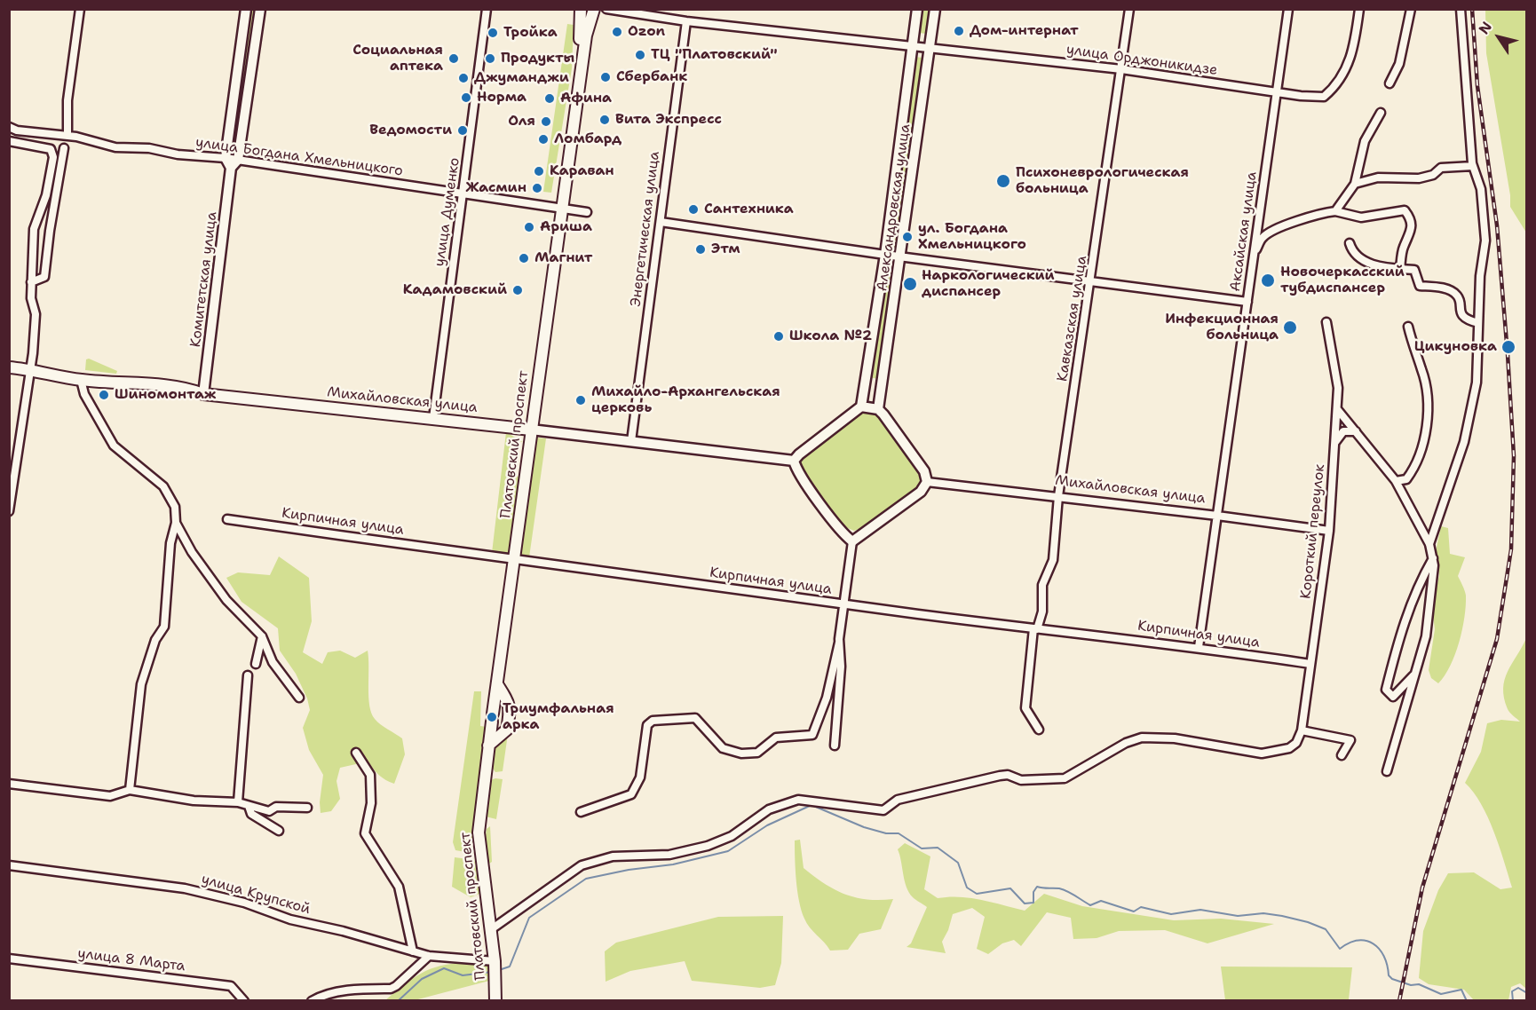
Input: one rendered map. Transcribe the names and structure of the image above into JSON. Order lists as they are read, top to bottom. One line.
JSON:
{"streets":{"main road":["Михайловская улица","Платовский проспект"],"street":["улица Орджоникидзе","улица Богдана Хмельницкого","Александровская улица","улица Думенко","Энергетическая улица","Аксайская улица","Комитетская улица","Кавказская улица","Кирпичная улица","Короткий переулок","улица Крупской","улица 8 Марта"]},"crossings":[["улица Орджоникидзе","Александровская улица"],["улица Орджоникидзе","Энергетическая улица"],["улица Орджоникидзе","Аксайская улица"],["улица Орджоникидзе","Кавказская улица"],["улица Богдана Хмельницкого","улица Думенко"],["улица Богдана Хмельницкого","Платовский проспект"],["улица Думенко","Михайловская улица"],["Энергетическая улица","Михайловская улица"],["Аксайская улица","Михайловская улица"],["Аксайская улица","Кирпичная улица"],["Комитетская улица","Михайловская улица"],["Кавказская улица","Михайловская улица"],["Кавказская улица","Кирпичная улица"],["Михайловская улица","Платовский проспект"],["Михайловская улица","Короткий переулок"],["Платовский проспект","Кирпичная улица"],["Платовский проспект","Короткий переулок"],["Платовский проспект","улица Крупской"],["Кирпичная улица","Короткий переулок"]],"places":["Дом-интернат","Ozon","Тройка","ТЦ \"Платовский\"","Социальная аптека","Продукты","Сбербанк","Джуманджи","Норма","Афина","Вита Экспресс","Оля","Ведомости","Ломбард","Караван","Психоневрологическая больница","Жасмин","Сантехника","Ариша","ул. Богдана Хмельницкого","Этм","Магнит","Новочеркасский тубдиспансер","Наркологический диспансер","Кадамовский","Инфекционная больница","Школа №2","Цикуновка","Шиномонтаж","Михайло-Архангельская церковь","Триумфальная арка"],"north":"top left"}
